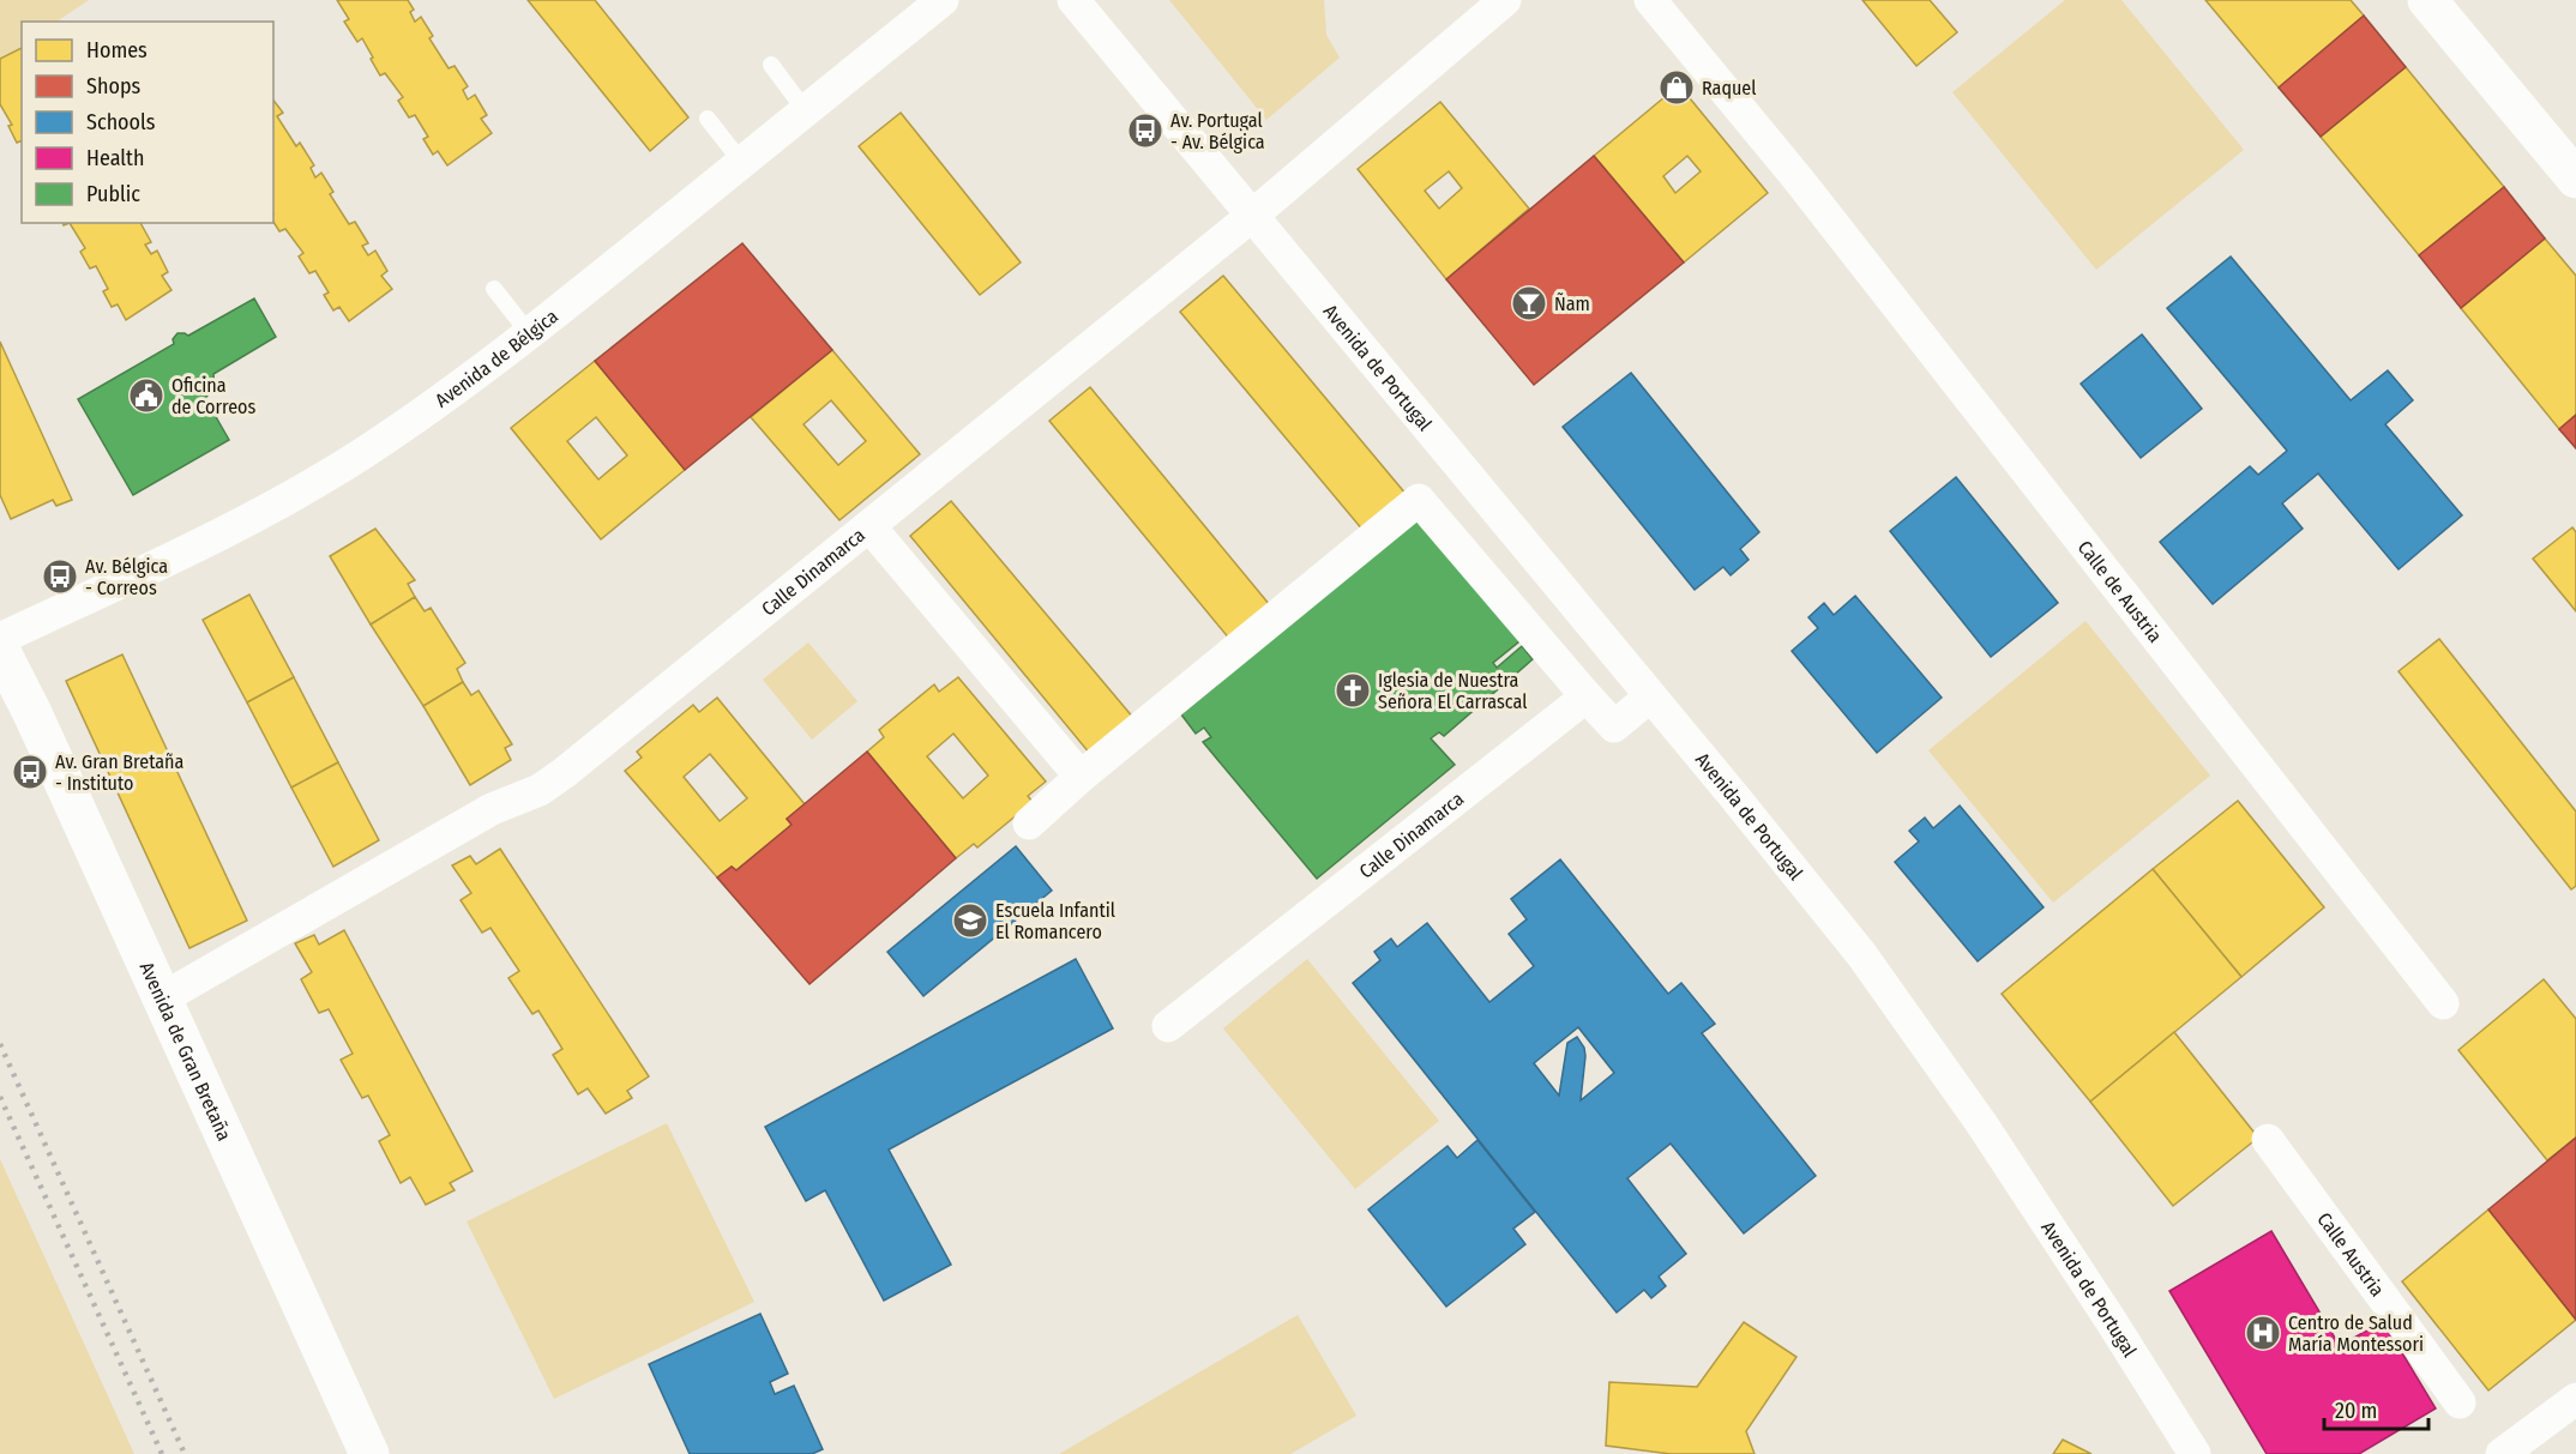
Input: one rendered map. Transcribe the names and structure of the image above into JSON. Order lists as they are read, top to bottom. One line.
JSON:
{"streets":{"street":["Avenida de Bélgica","Avenida de Portugal","Calle Dinamarca","Calle de Austria","Avenida de Gran Bretaña","Calle Austria"]},"crossings":[["Calle Dinamarca","Avenida de Gran Bretaña"]],"places":{"shop":["Raquel"],"bus stop":["Av. Portugal - Av. Bélgica","Av. Bélgica - Correos","Av. Gran Bretaña - Instituto"],"bar":["Ñam"],"public building":["Oficina de Correos"],"church":["Iglesia de Nuestra Señora El Carrascal"],"school or university":["Escuela Infantil El Romancero"],"hospital":["Centro de Salud María Montessori"]},"legend":["Homes","Shops","Schools","Health","Public"],"scale_bar":"20 m"}
